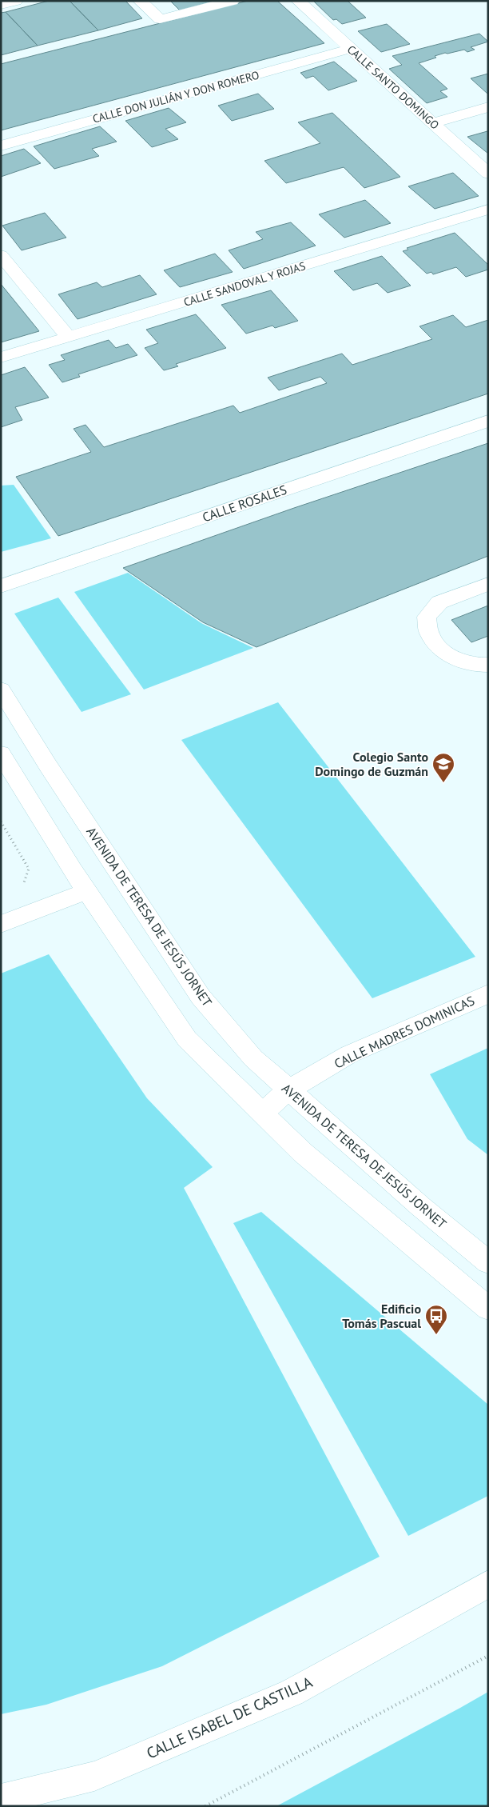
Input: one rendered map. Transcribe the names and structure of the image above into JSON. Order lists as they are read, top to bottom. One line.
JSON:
{"streets":{"street":["CALLE SANTO DOMINGO","CALLE DON JULIÁN Y DON ROMERO","CALLE SANDOVAL Y ROJAS","CALLE ROSALES","AVENIDA DE TERESA DE JESÚS JORNET","CALLE MADRES DOMINICAS","CALLE ISABEL DE CASTILLA"]},"crossings":[["CALLE SANTO DOMINGO","CALLE DON JULIÁN Y DON ROMERO"],["AVENIDA DE TERESA DE JESÚS JORNET","CALLE MADRES DOMINICAS"]],"places":{"school or university":["Colegio Santo Domingo de Guzmán"],"bus stop":["Edificio Tomás Pascual"]}}
